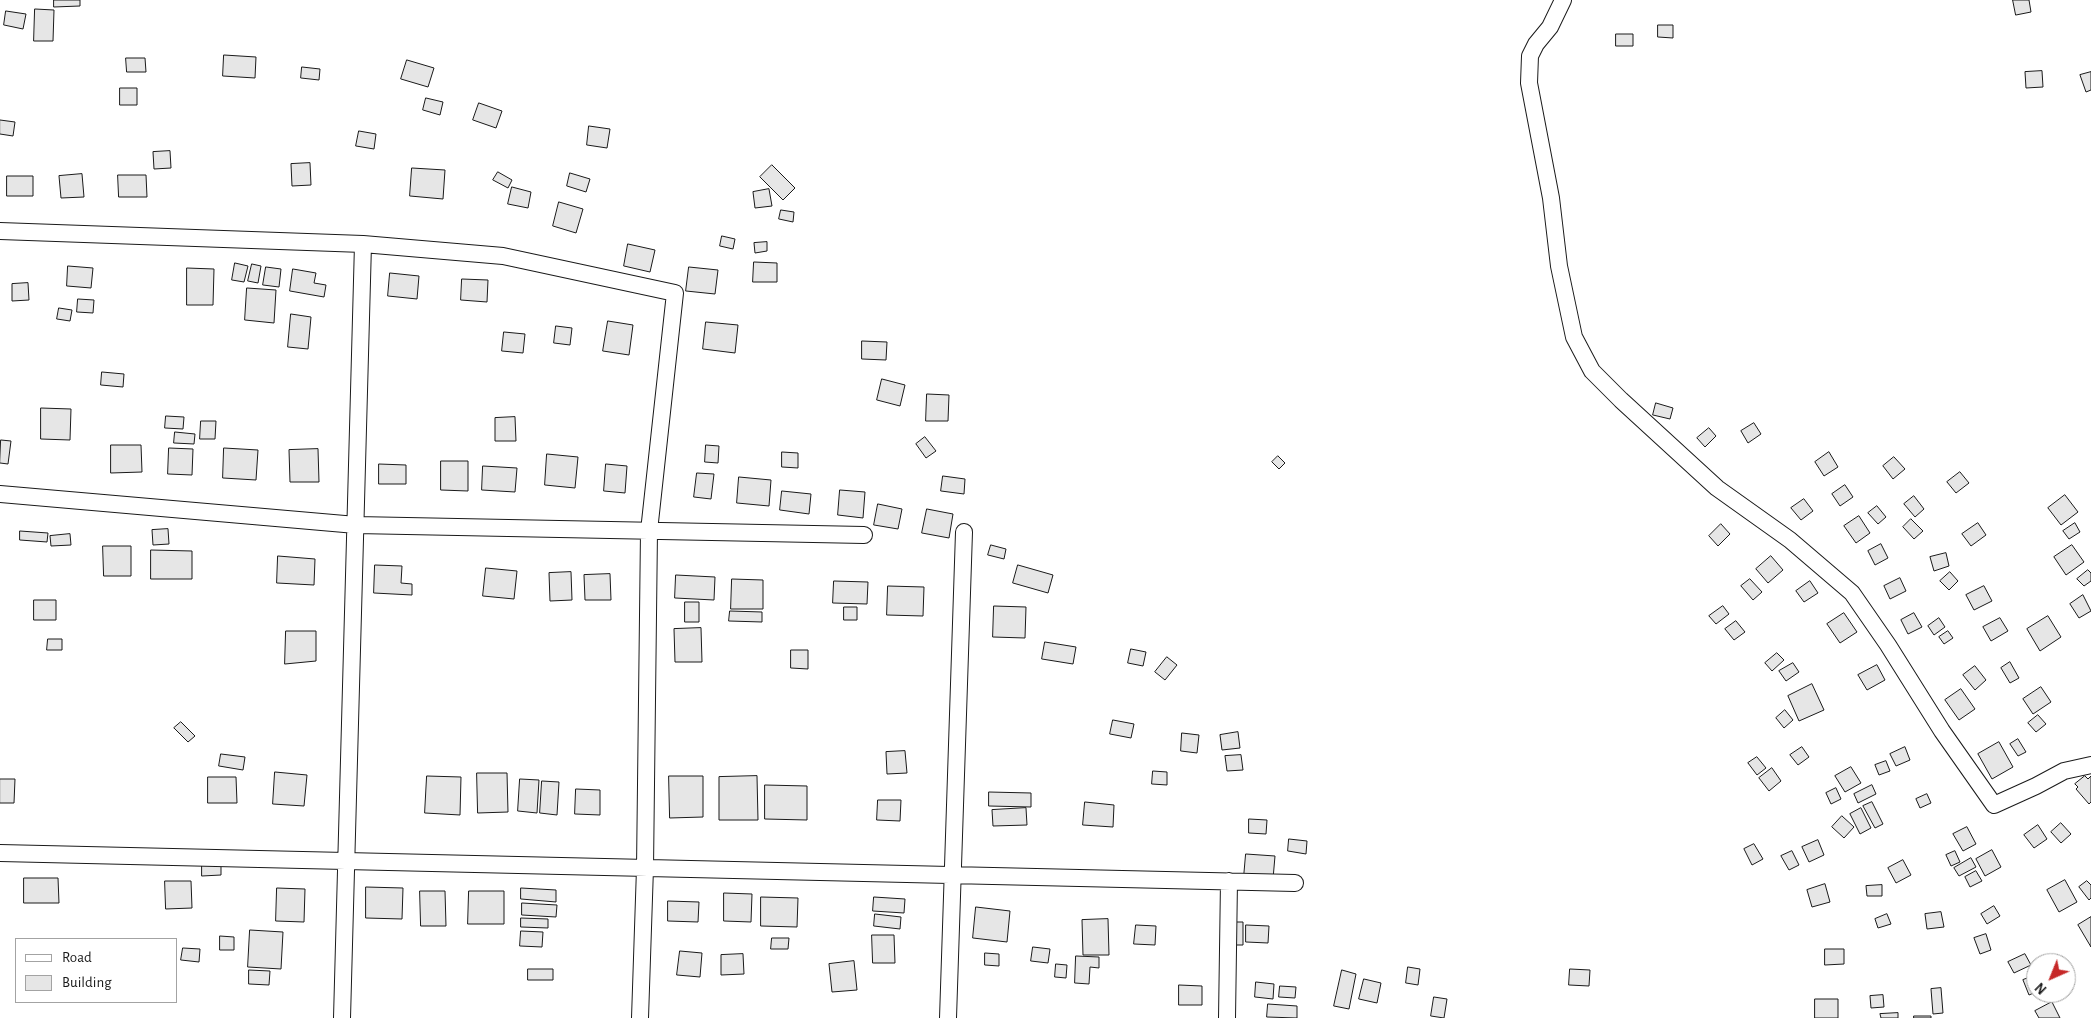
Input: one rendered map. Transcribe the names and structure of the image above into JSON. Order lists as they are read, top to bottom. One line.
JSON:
{"legend":["Road","Building"],"north":"bottom left"}
